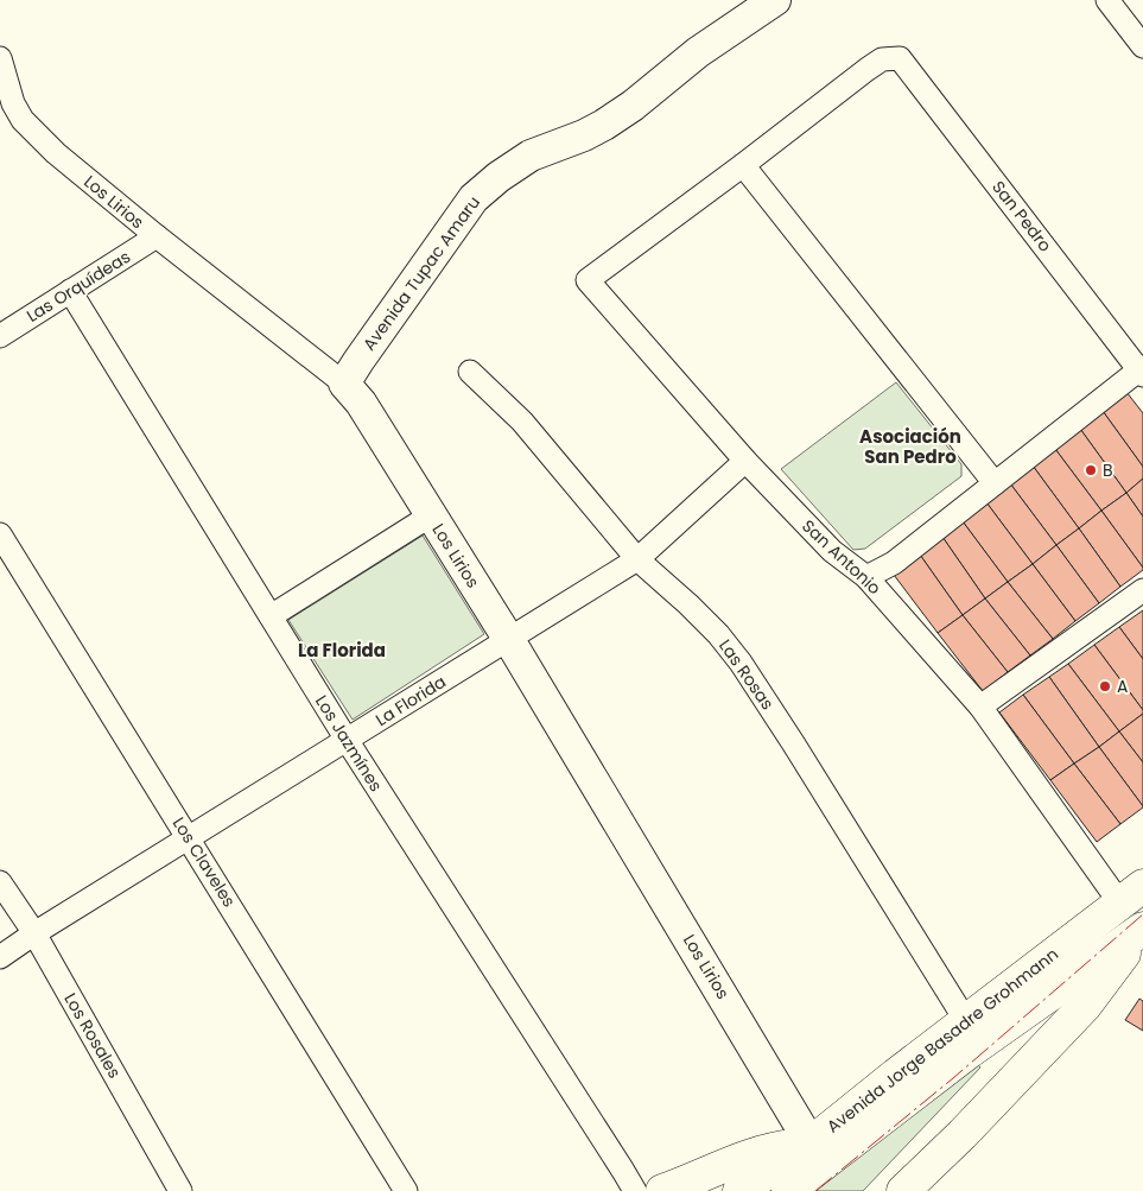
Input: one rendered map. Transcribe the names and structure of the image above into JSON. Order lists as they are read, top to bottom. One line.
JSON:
{"streets":{"highway":["Avenida Jorge Basadre Grohmann"],"street":["Los Lirios","San Pedro","Avenida Tupac Amaru","Las Orquídeas","San Antonio","Las Rosas","La Florida","Los Jazmínes","Los Claveles","Los Rosales"]},"crossings":[["Los Lirios","Avenida Tupac Amaru"],["Los Lirios","Las Orquídeas"],["Los Lirios","La Florida"],["Los Lirios","Avenida Jorge Basadre Grohmann"],["San Pedro","San Antonio"],["Las Orquídeas","Los Jazmínes"],["San Antonio","La Florida"],["San Antonio","Avenida Jorge Basadre Grohmann"],["Las Rosas","La Florida"],["Las Rosas","Avenida Jorge Basadre Grohmann"],["La Florida","Los Jazmínes"],["La Florida","Los Claveles"],["La Florida","Los Rosales"]],"districts":["Asociación San Pedro","La Florida"],"places":["B","A"]}
